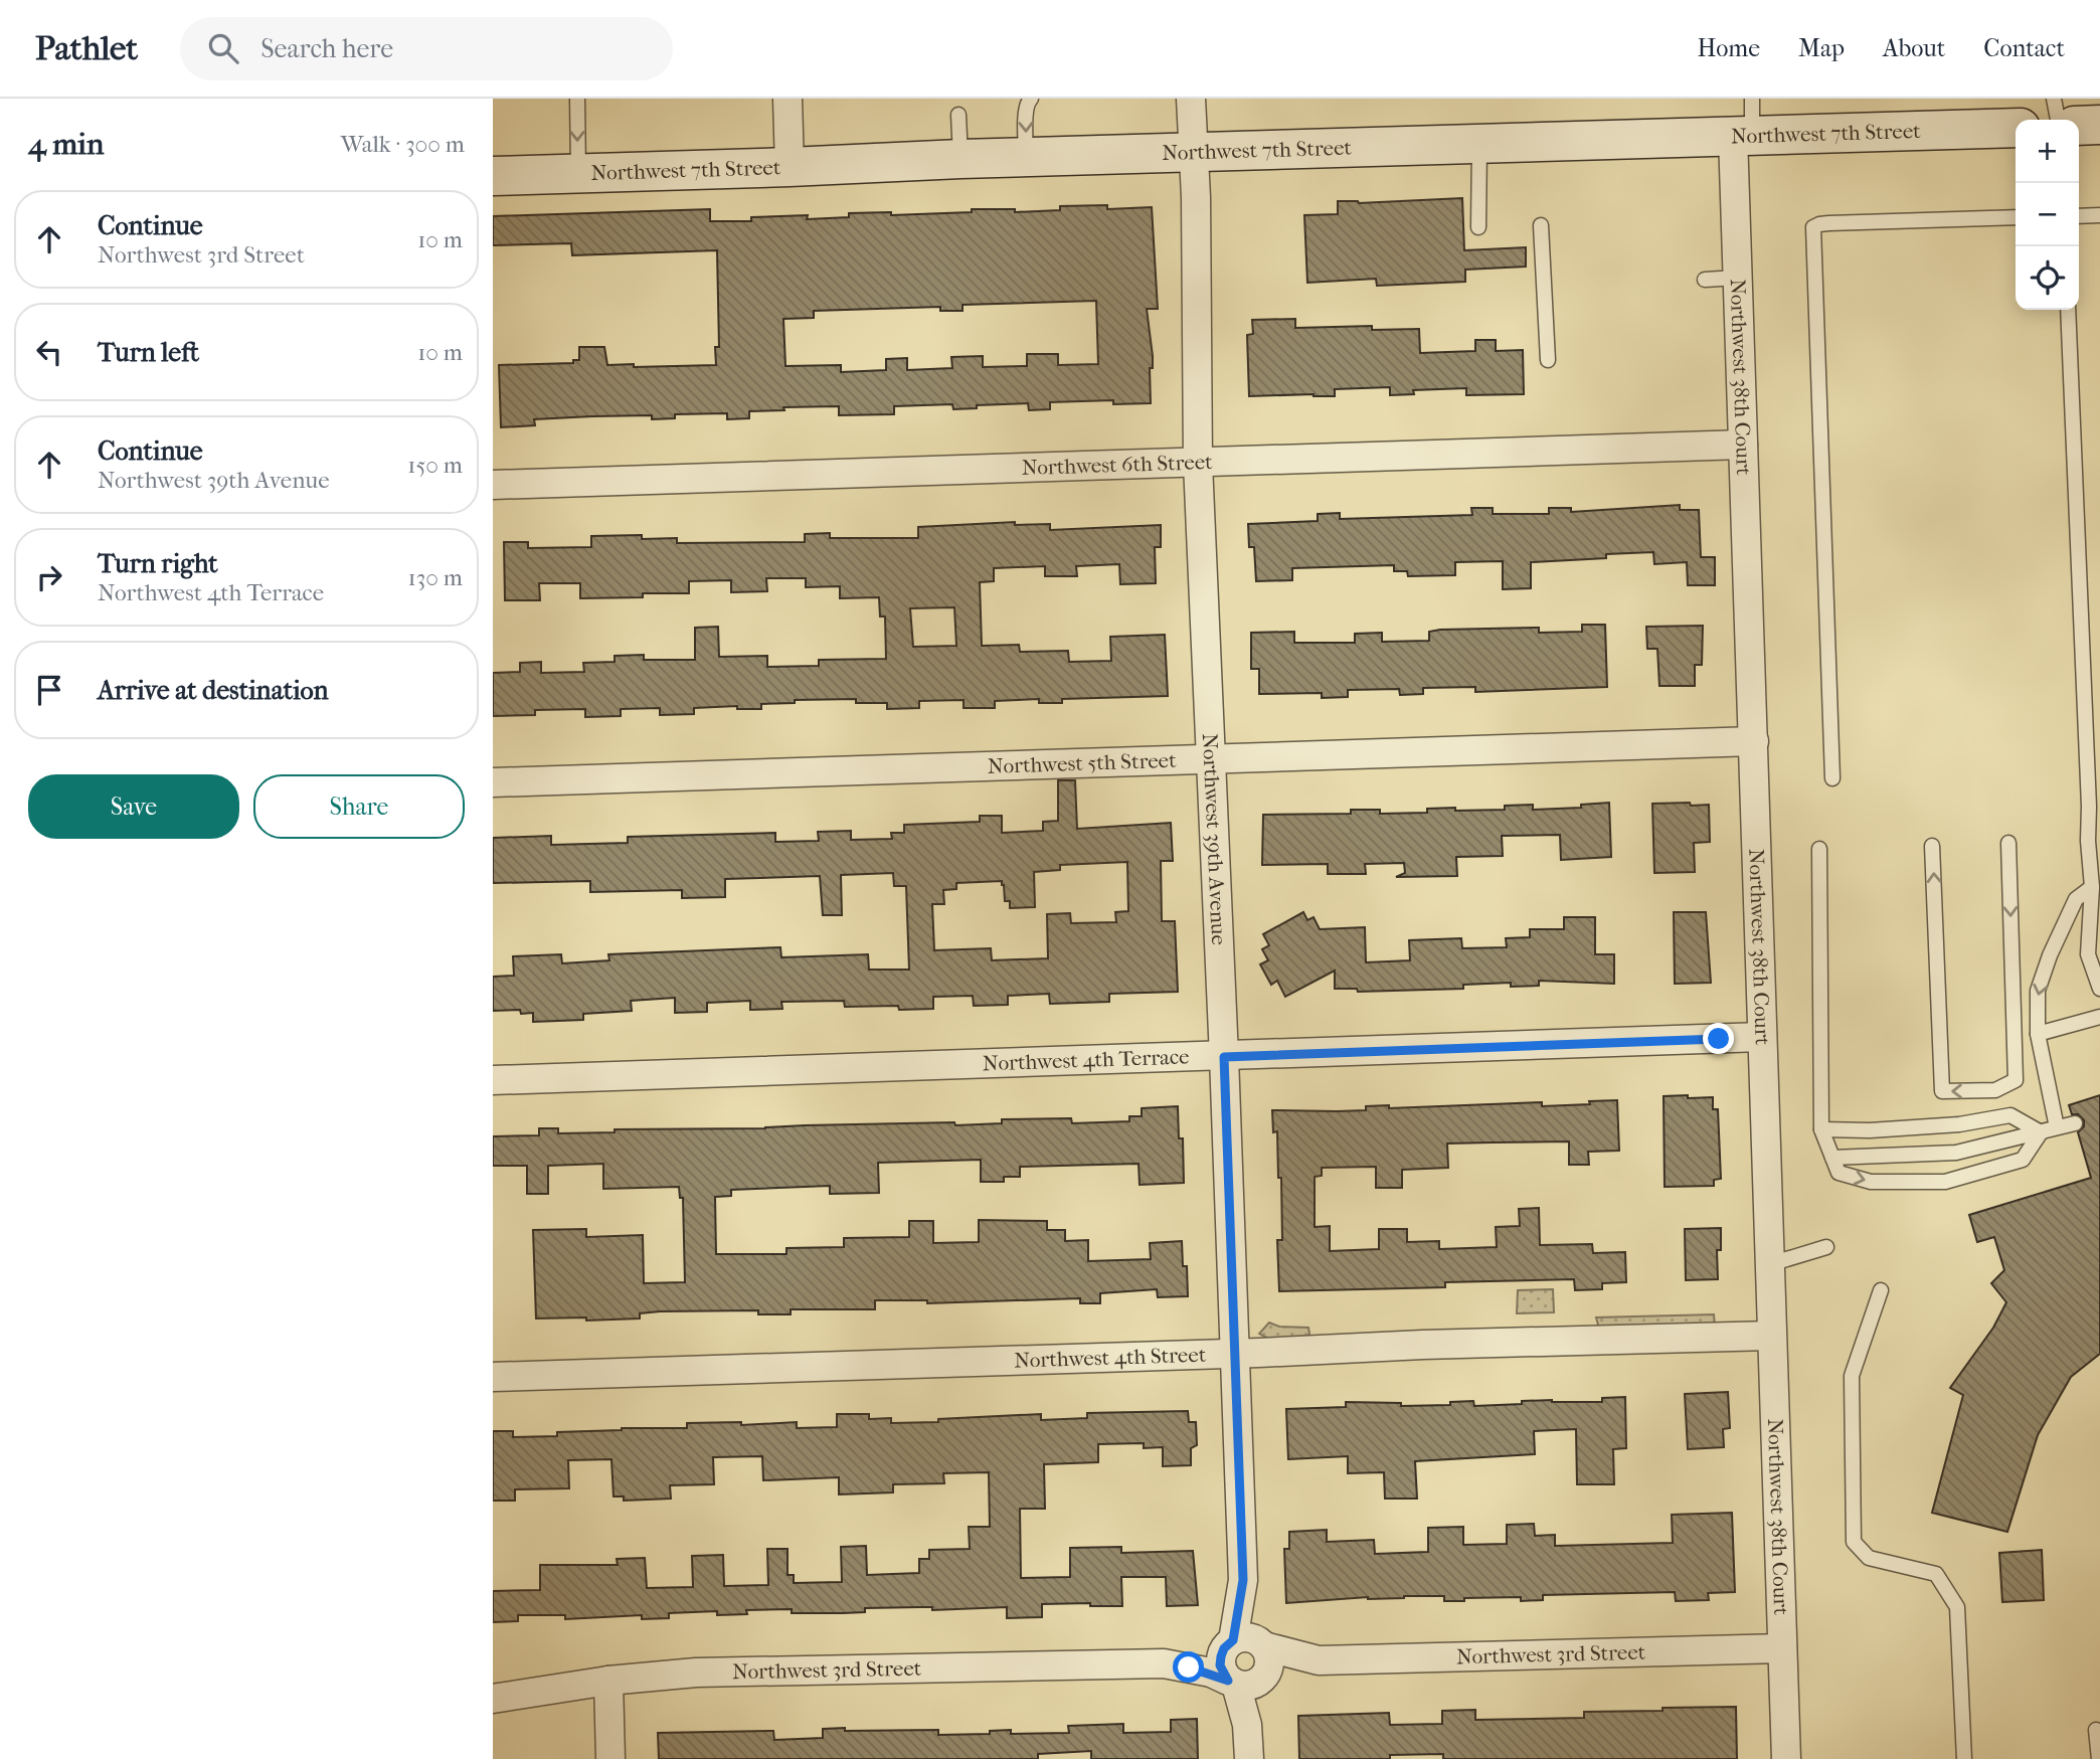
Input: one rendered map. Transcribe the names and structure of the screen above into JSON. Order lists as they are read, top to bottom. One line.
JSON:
{"streets":{"main road":["Northwest 7th Street"],"street":["Northwest 38th Court","Northwest 6th Street","Northwest 5th Street","Northwest 39th Avenue","Northwest 4th Terrace","Northwest 4th Street","Northwest 3rd Street"]},"crossings":[["Northwest 7th Street","Northwest 38th Court"],["Northwest 7th Street","Northwest 39th Avenue"],["Northwest 38th Court","Northwest 6th Street"],["Northwest 38th Court","Northwest 5th Street"],["Northwest 38th Court","Northwest 4th Terrace"],["Northwest 38th Court","Northwest 4th Street"],["Northwest 38th Court","Northwest 3rd Street"],["Northwest 6th Street","Northwest 39th Avenue"],["Northwest 5th Street","Northwest 39th Avenue"],["Northwest 39th Avenue","Northwest 4th Terrace"],["Northwest 39th Avenue","Northwest 4th Street"],["Northwest 39th Avenue","Northwest 3rd Street"]],"page":{"header":"Pathlet","search":"Search here","nav":["Home","Map","About","Contact"],"heading":["4 min","Walk · 300 m"],"map_buttons":["+","−"],"list":[["Continue","Northwest 3rd Street","10 m"],["Turn left","10 m"],["Continue","Northwest 39th Avenue","150 m"],["Turn right","Northwest 4th Terrace","130 m"],"Arrive at destination"],"buttons":["Save","Share"]}}
